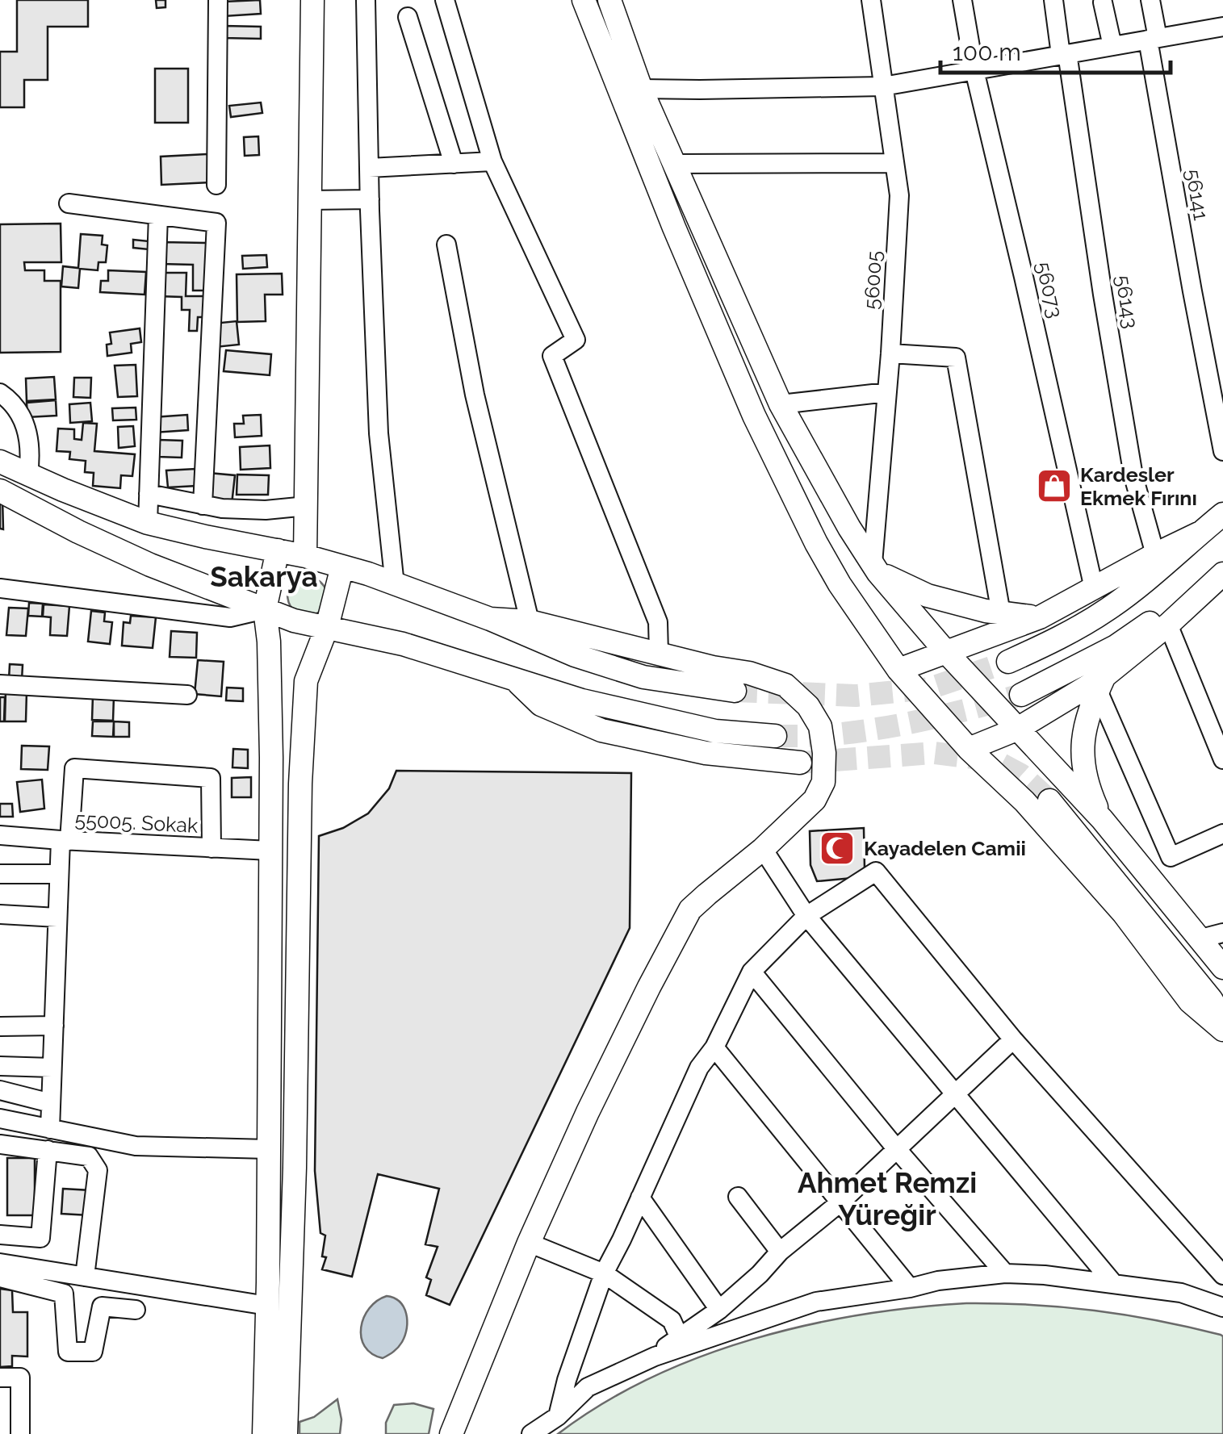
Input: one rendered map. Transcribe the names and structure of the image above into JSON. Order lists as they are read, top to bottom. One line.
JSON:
{"streets":{"street":["56141","56005","56073","56143","55005. Sokak"]},"districts":["Sakarya","Ahmet Remzi Yüreğir"],"places":{"shop":["Kardesler Ekmek Fırını"],"mosque":["Kayadelen Camii"]},"scale_bar":"100 m"}
